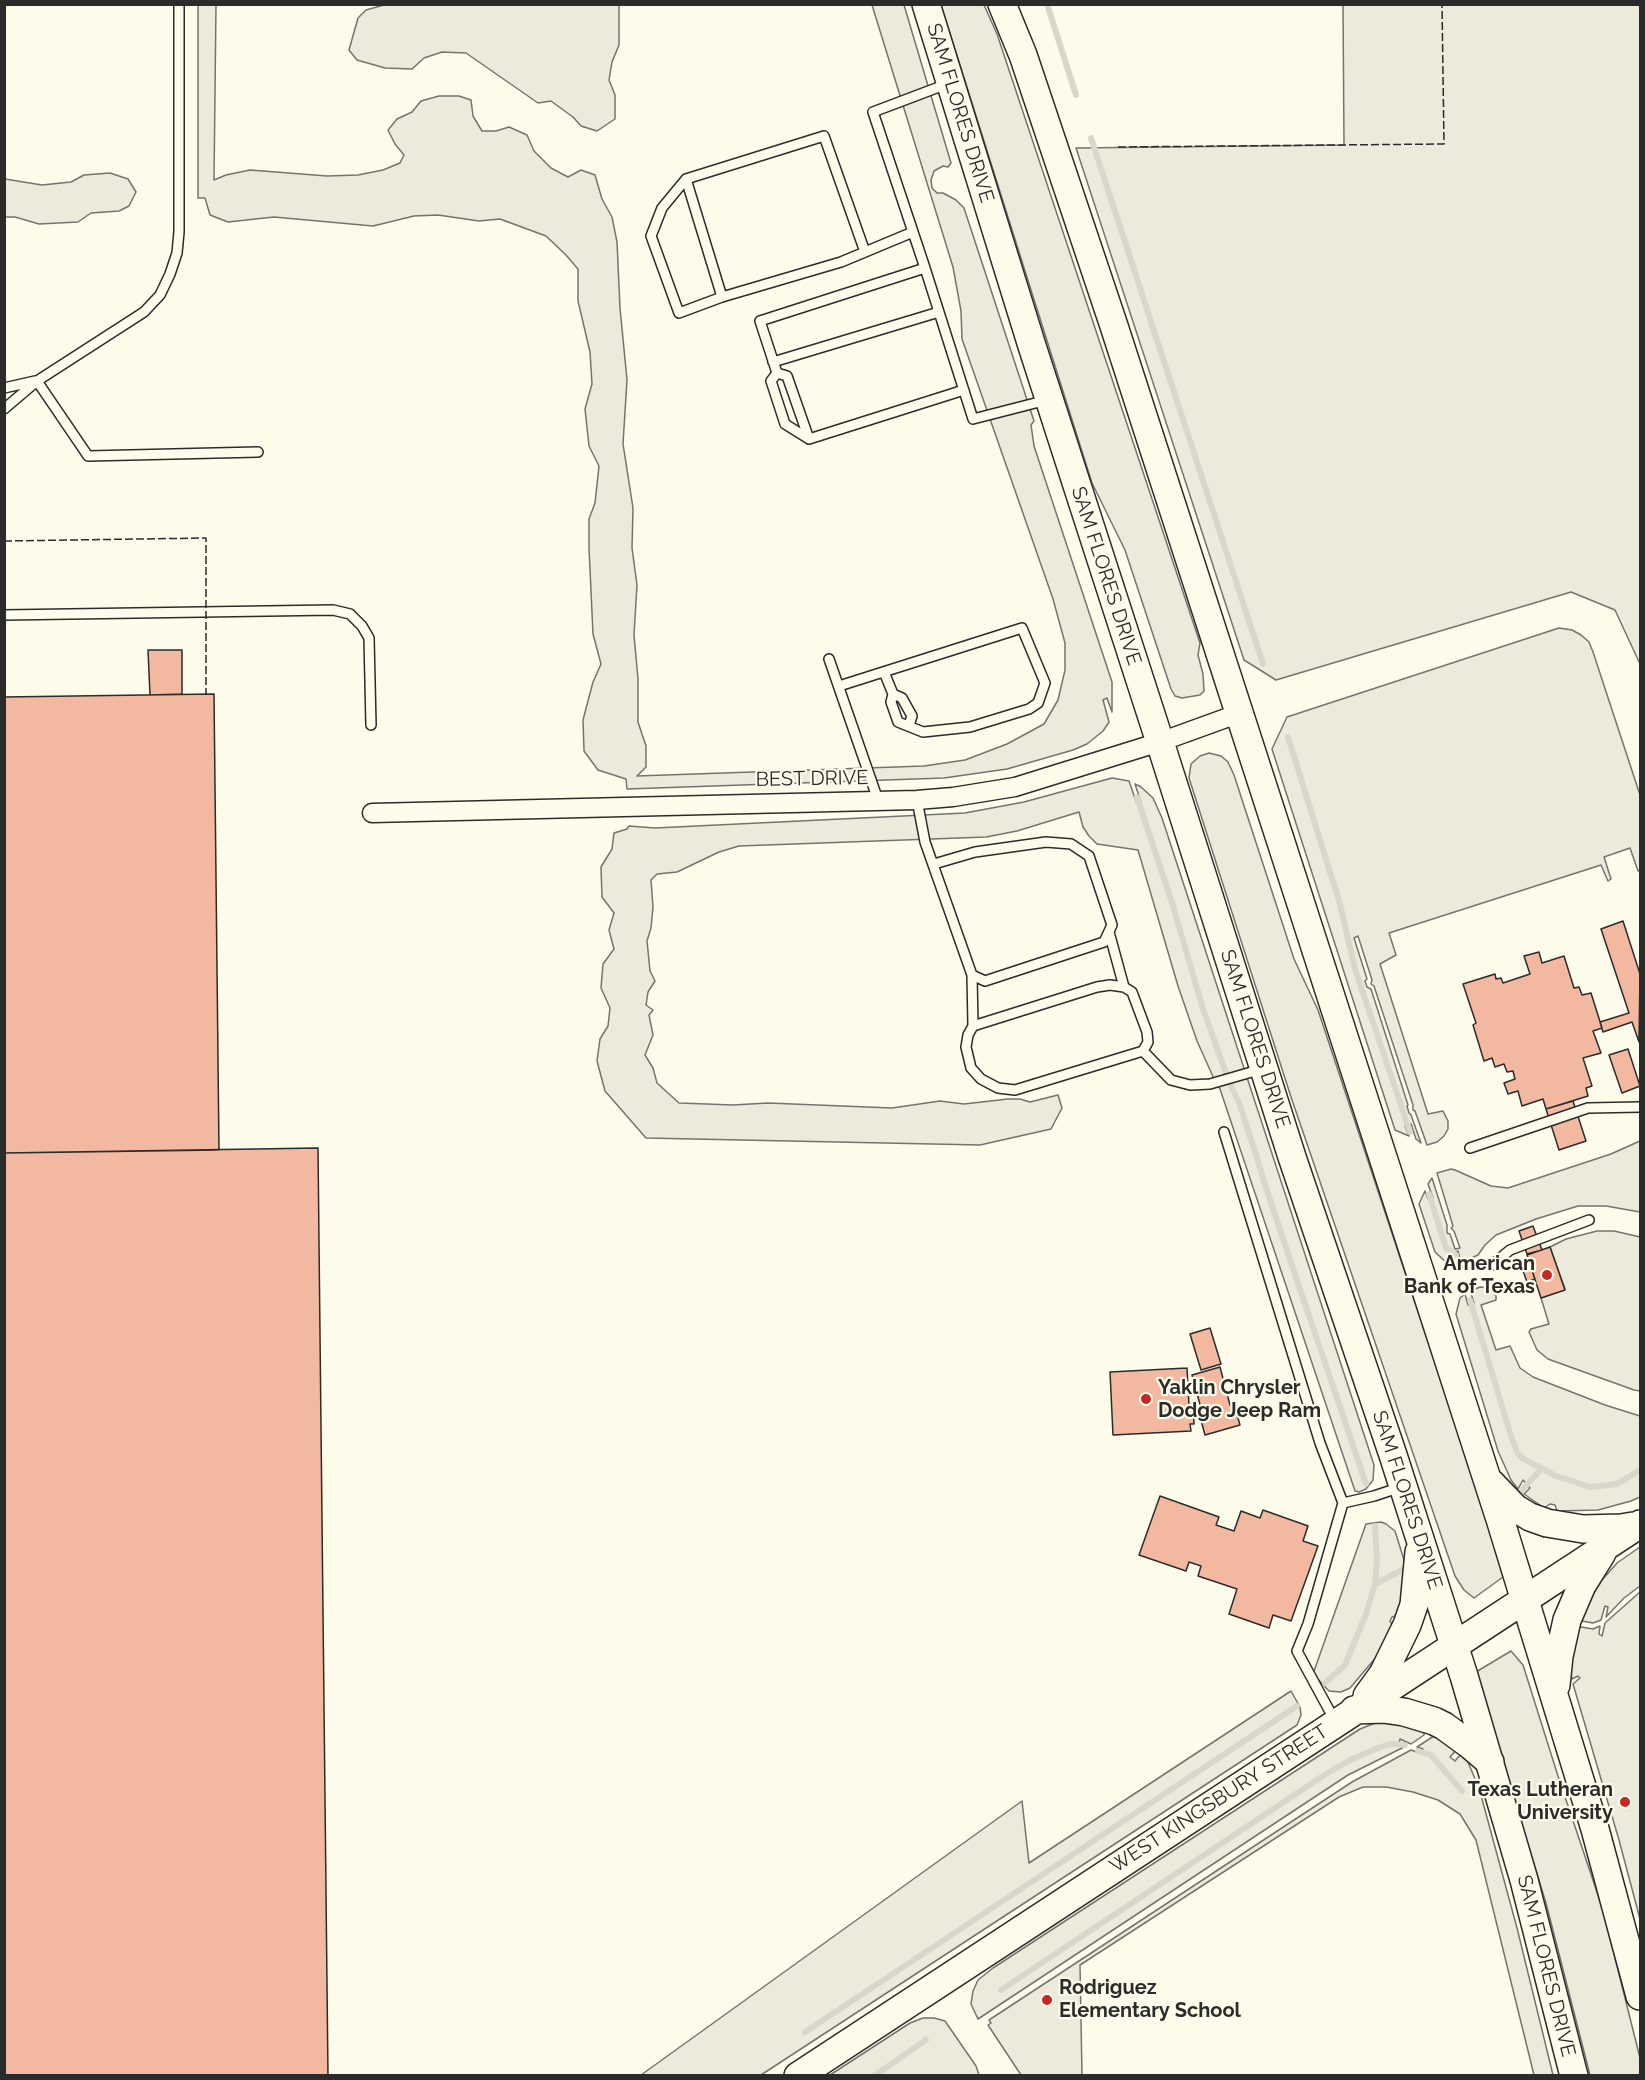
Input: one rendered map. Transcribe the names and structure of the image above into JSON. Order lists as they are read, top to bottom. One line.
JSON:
{"streets":{"main road":["SAM FLORES DRIVE","WEST KINGSBURY STREET"],"street":["BEST DRIVE"]},"crossings":[["SAM FLORES DRIVE","BEST DRIVE"],["SAM FLORES DRIVE","WEST KINGSBURY STREET"]],"places":["American Bank of Texas","Yaklin Chrysler Dodge Jeep Ram","Texas Lutheran University","Rodriguez Elementary School"]}
